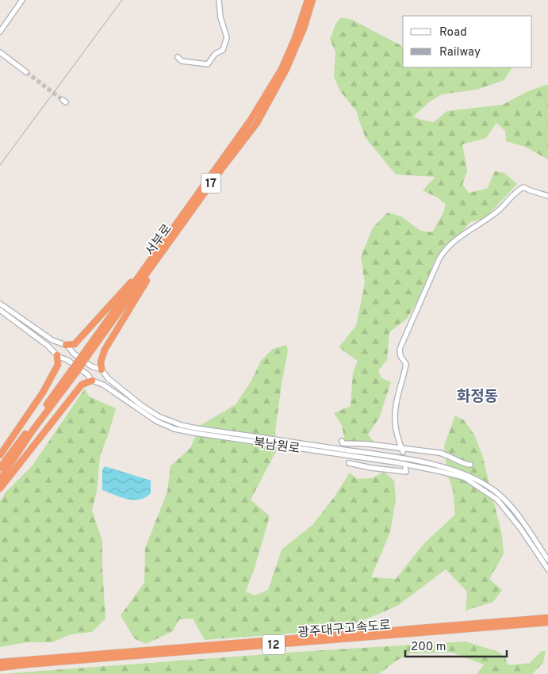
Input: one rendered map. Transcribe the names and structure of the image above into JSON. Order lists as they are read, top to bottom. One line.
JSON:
{"streets":{"highway":["17","서부로","광주대구고속도로","12"],"street":["북남원로"]},"districts":["화정동"],"legend":["Road","Railway"],"scale_bar":"200 m"}
